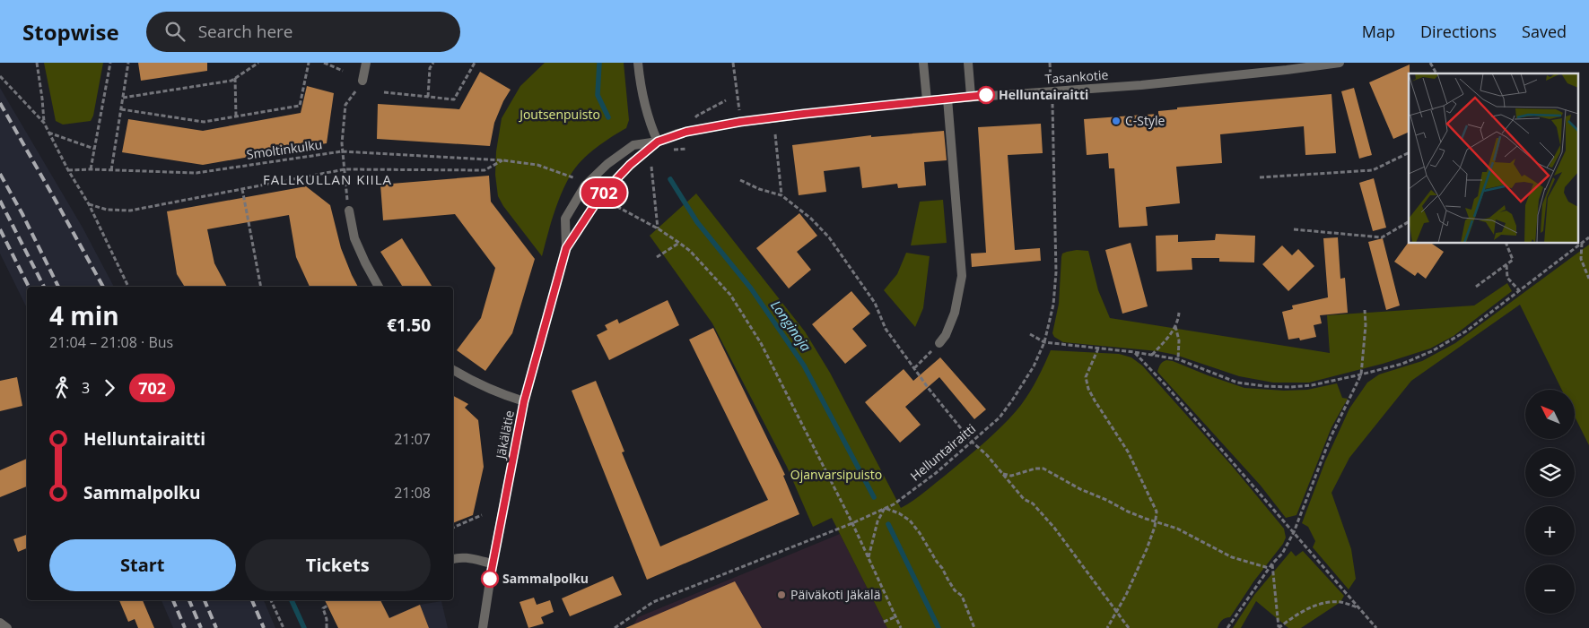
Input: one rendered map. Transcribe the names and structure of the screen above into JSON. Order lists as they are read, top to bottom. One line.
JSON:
{"streets":{"street":["Tasankotie","Jäkälätie"],"path":["Smoltinkulku","Helluntairaitti"]},"crossings":[["Tasankotie","Jäkälätie"]],"districts":["FALLKULLAN KIILA"],"water":["Longinoja"],"parks":["Joutsenpuisto","Ojanvarsipuisto"],"places":["Helluntairaitti","C-Style","Sammalpolku","Päiväkoti Jäkälä"],"lines":["bus line 702"],"north":"top left","page":{"header":"Stopwise","search":"Search here","nav":["Map","Directions","Saved"],"on_map":"702","heading":["4 min","21:04 – 21:08 · Bus","€1.50"],"legs":["3","702"],"map_buttons":["+","−"],"list":[{"name":"Helluntairaitti","value":"21:07"},{"name":"Sammalpolku","value":"21:08"}],"buttons":["Start","Tickets"]}}
